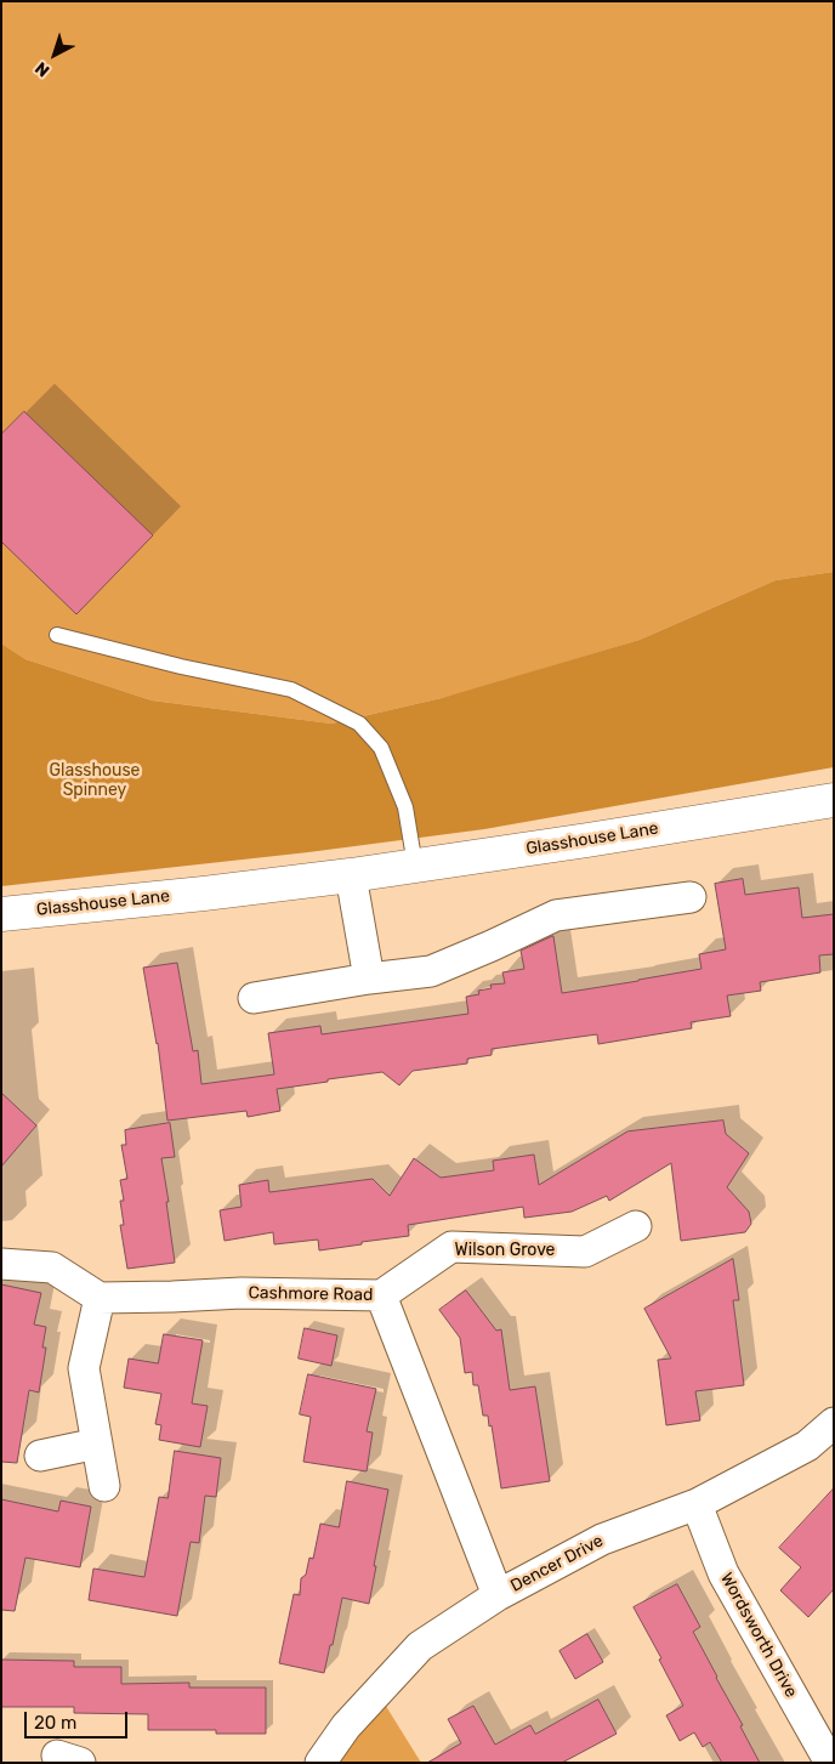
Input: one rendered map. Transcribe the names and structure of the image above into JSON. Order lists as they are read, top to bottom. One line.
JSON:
{"streets":{"street":["Glasshouse Lane","Wilson Grove","Cashmore Road","Dencer Drive","Wordsworth Drive"]},"crossings":[["Wilson Grove","Cashmore Road"],["Cashmore Road","Dencer Drive"],["Dencer Drive","Wordsworth Drive"]],"parks":["Glasshouse Spinney"],"scale_bar":"20 m","north":"bottom left"}
